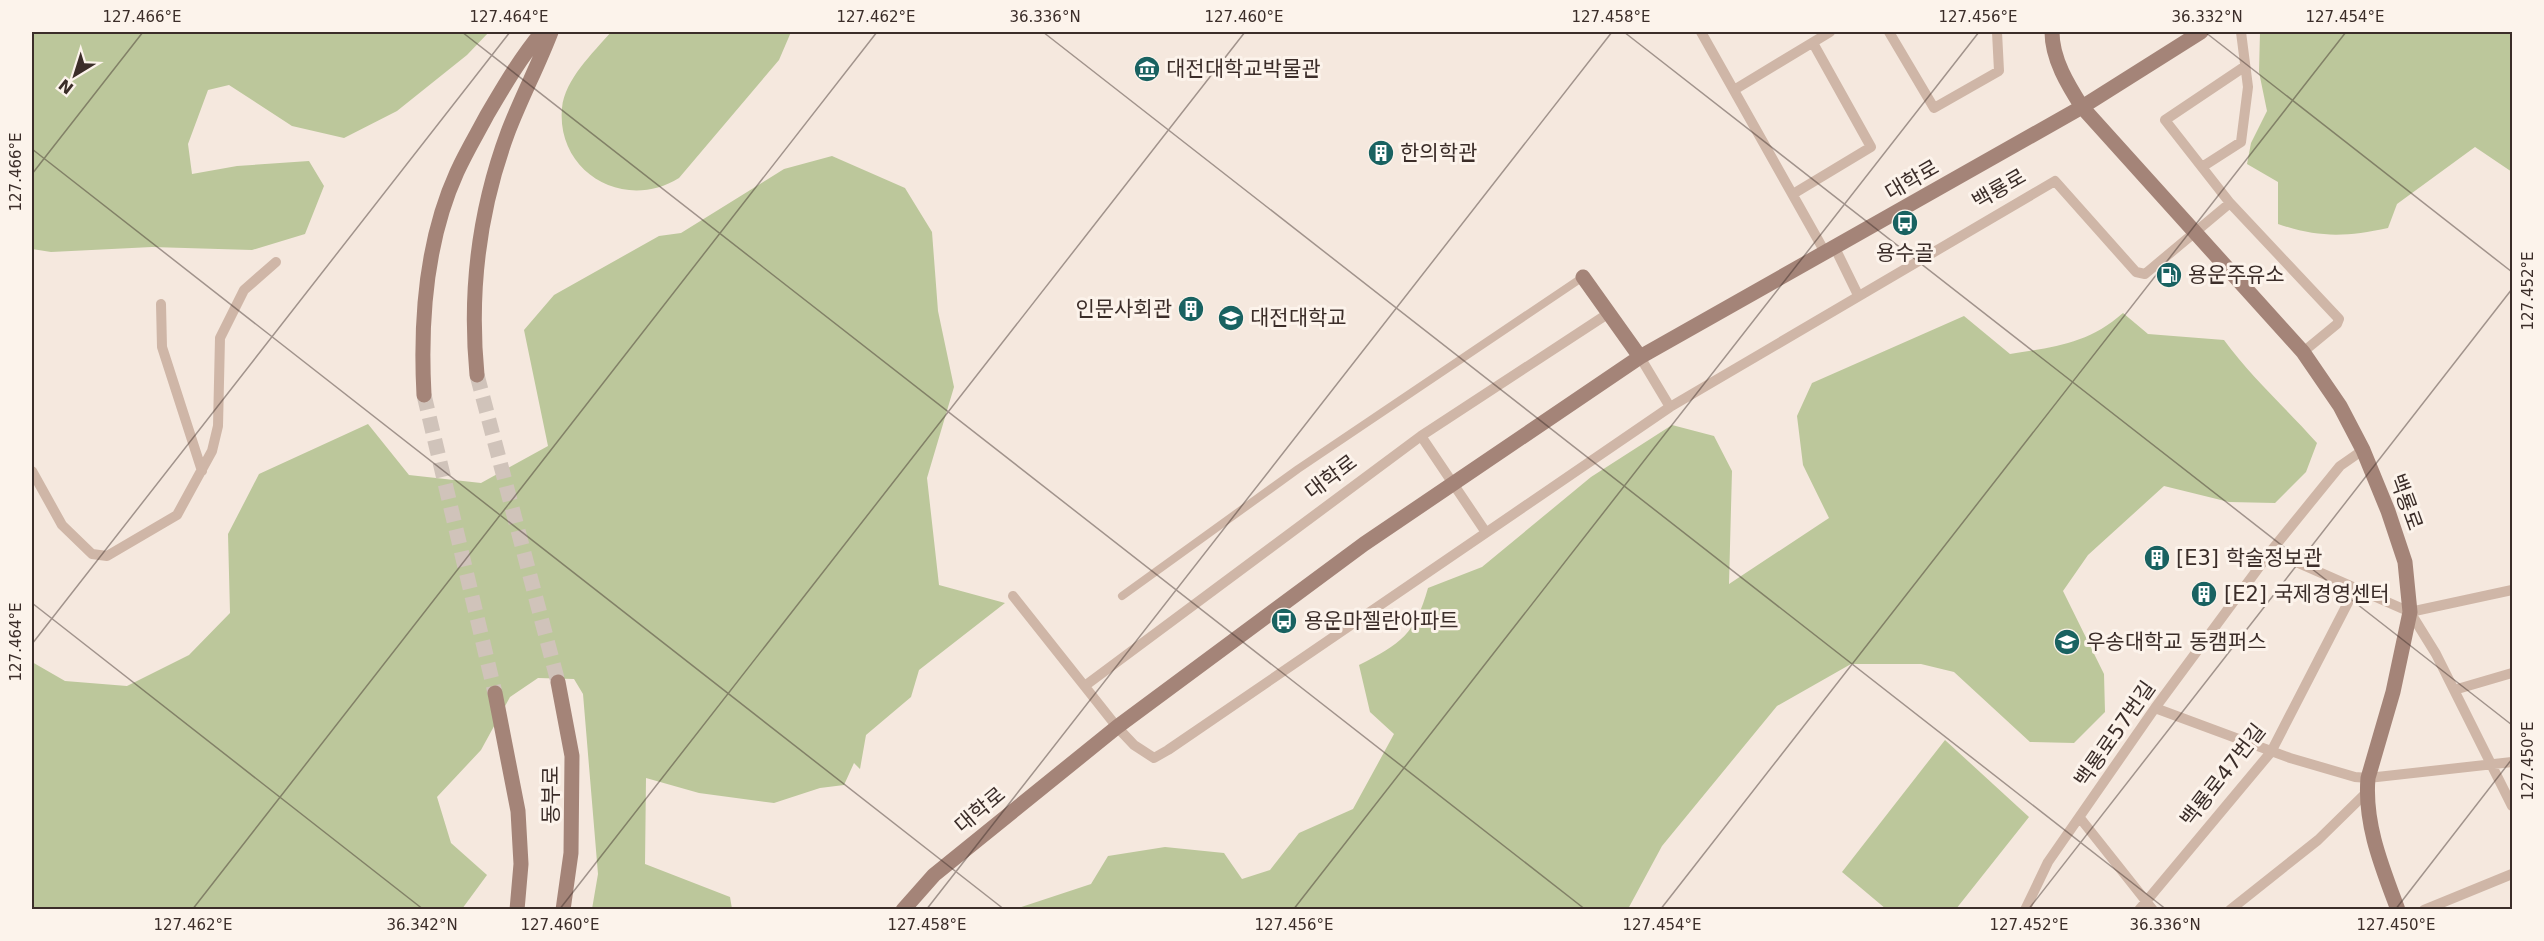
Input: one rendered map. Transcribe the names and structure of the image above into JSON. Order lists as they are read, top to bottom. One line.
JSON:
{"streets":{"main road":["대학로","백룡로","동부로"],"street":["백룡로57번길","백룡로47번길"]},"crossings":[["대학로","백룡로"],["백룡로","백룡로57번길"]],"places":{"museum":["대전대학교박물관"],"building":["한의학관","인문사회관","[E3] 학술정보관","[E2] 국제경영센터"],"bus stop":["용수골","용운마젤란아파트"],"fuel station":["용운주유소"],"school or university":["대전대학교","우송대학교 동캠퍼스"]},"north":"bottom left","coordinates":["127.466°E","127.464°E","127.462°E","36.336°N","127.460°E","127.458°E","127.456°E","36.332°N","127.454°E","127.452°E","127.450°E","36.342°N"]}
